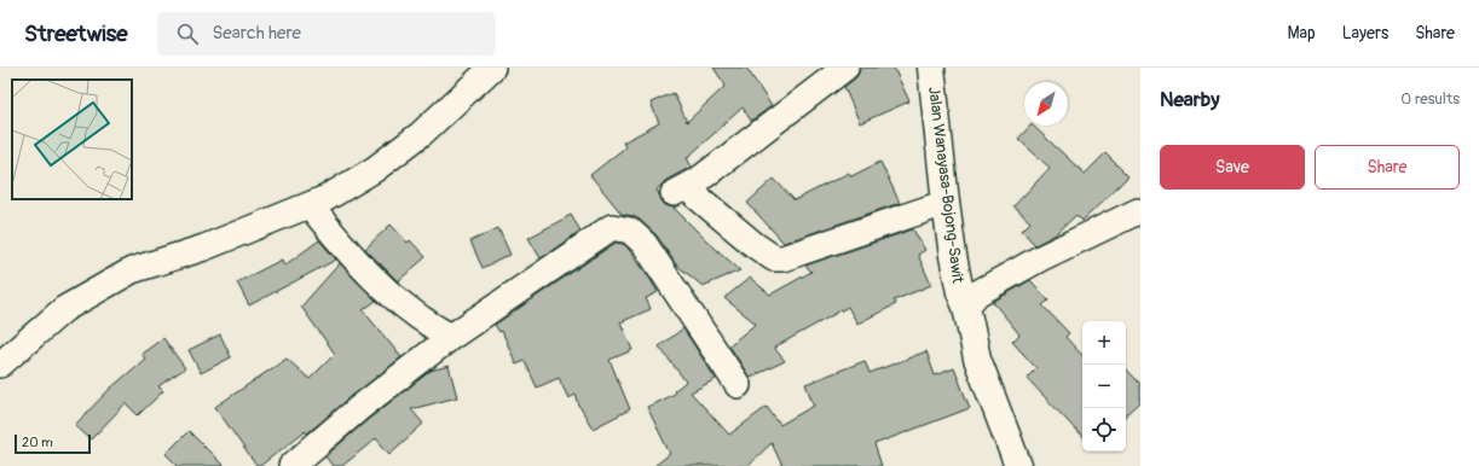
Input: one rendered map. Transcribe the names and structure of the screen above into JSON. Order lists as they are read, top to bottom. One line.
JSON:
{"streets":{"main road":["Jalan Wanayasa-Bojong-Sawit"]},"scale_bar":"20 m","north":"bottom left","page":{"header":"Streetwise","search":"Search here","nav":["Map","Layers","Share"],"heading":["Nearby","0 results"],"buttons":["Save","Share"],"map_buttons":["+","−"],"scale":"20 m"}}
